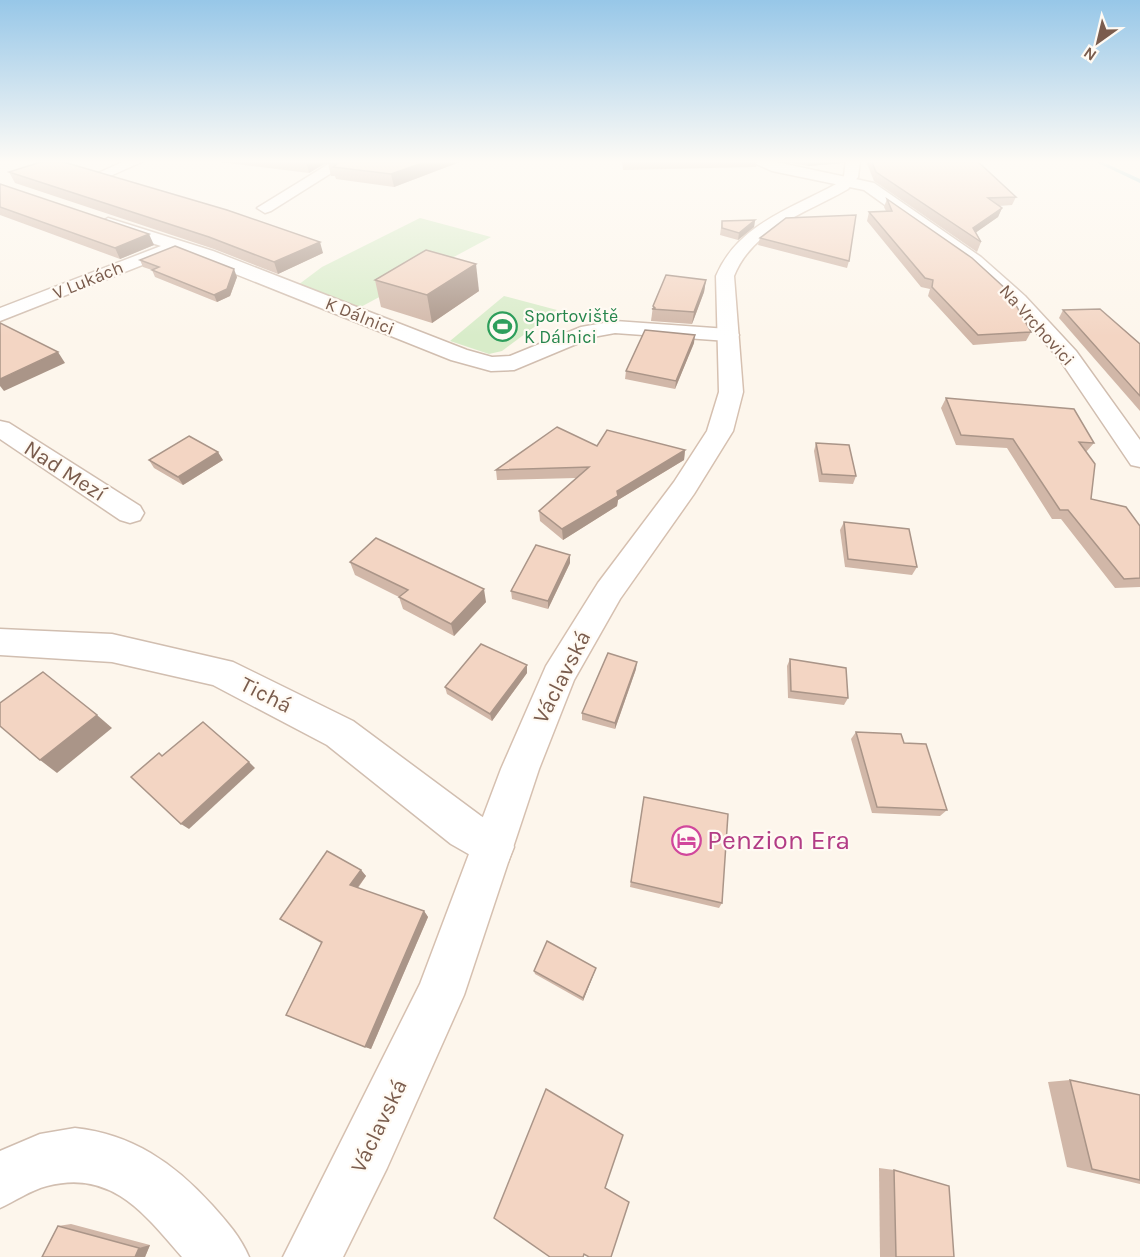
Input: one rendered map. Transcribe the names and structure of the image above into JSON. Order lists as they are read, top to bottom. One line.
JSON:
{"streets":{"street":["V Lukách","K Dálnici","Na Vrchovici","Nad Mezí","Václavská","Tichá"]},"crossings":[["V Lukách","K Dálnici"],["K Dálnici","Václavská"],["Václavská","Tichá"]],"places":{"sports":["Sportoviště K Dálnici"],"hotel":["Penzion Era"]},"north":"bottom left"}
